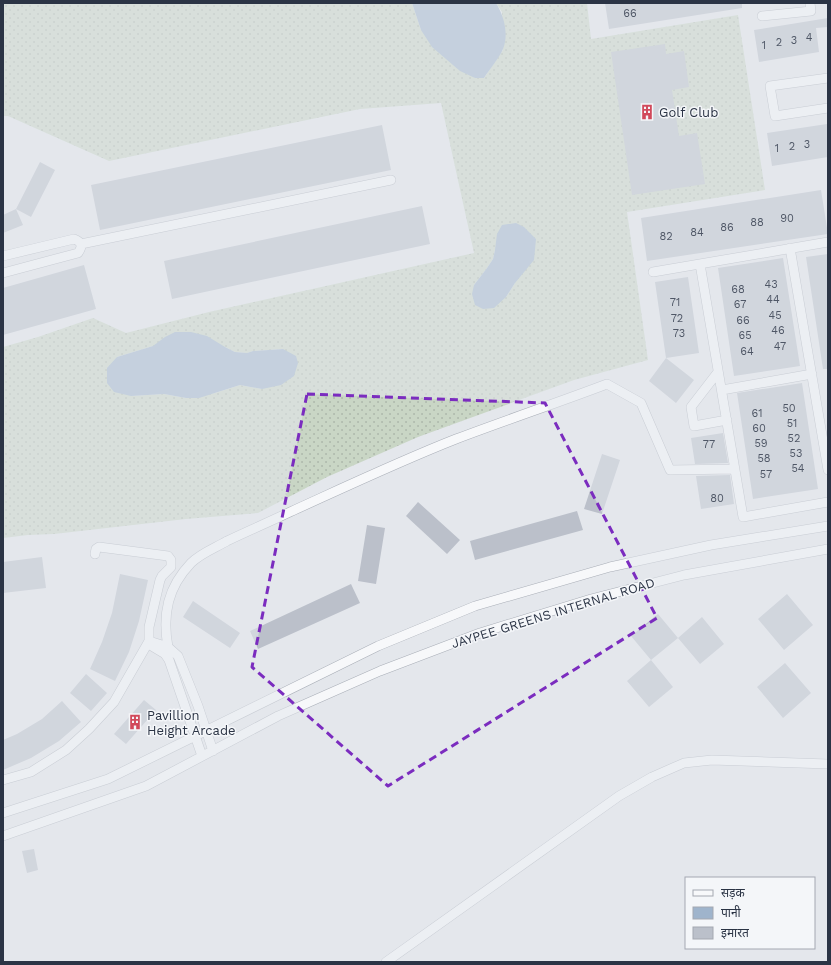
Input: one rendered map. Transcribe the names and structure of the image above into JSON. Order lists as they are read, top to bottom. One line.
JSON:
{"streets":{"street":["JAYPEE GREENS INTERNAL ROAD"]},"places":{"building":["Golf Club","Pavillion Height Arcade"]},"house_numbers":["66","4","3","2","1","3","2","1","90","88","86","84","82","43","68","44","71","67","45","72","66","46","73","65","47","64","50","61","51","60","52","59","77","53","58","54","57","80"],"legend":["सड़क","पानी","इमारत"]}
